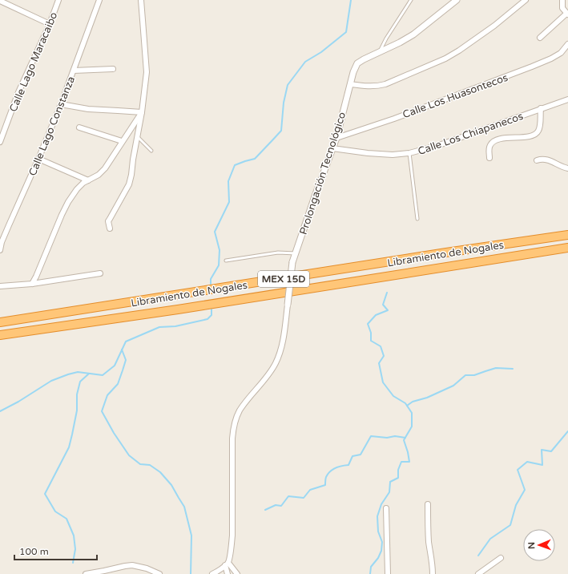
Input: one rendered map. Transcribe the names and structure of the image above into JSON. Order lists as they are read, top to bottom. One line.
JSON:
{"streets":{"highway":["Libramiento de Nogales","MEX 15D"],"street":["Calle Lago Maracaibo","Calle Los Huasontecos","Calle Lago Constanza","Calle Los Chiapanecos","Prolongación Tecnológico"]},"crossings":[["Calle Los Huasontecos","Prolongación Tecnológico"],["Calle Los Chiapanecos","Prolongación Tecnológico"]],"scale_bar":"100 m","north":"left"}
